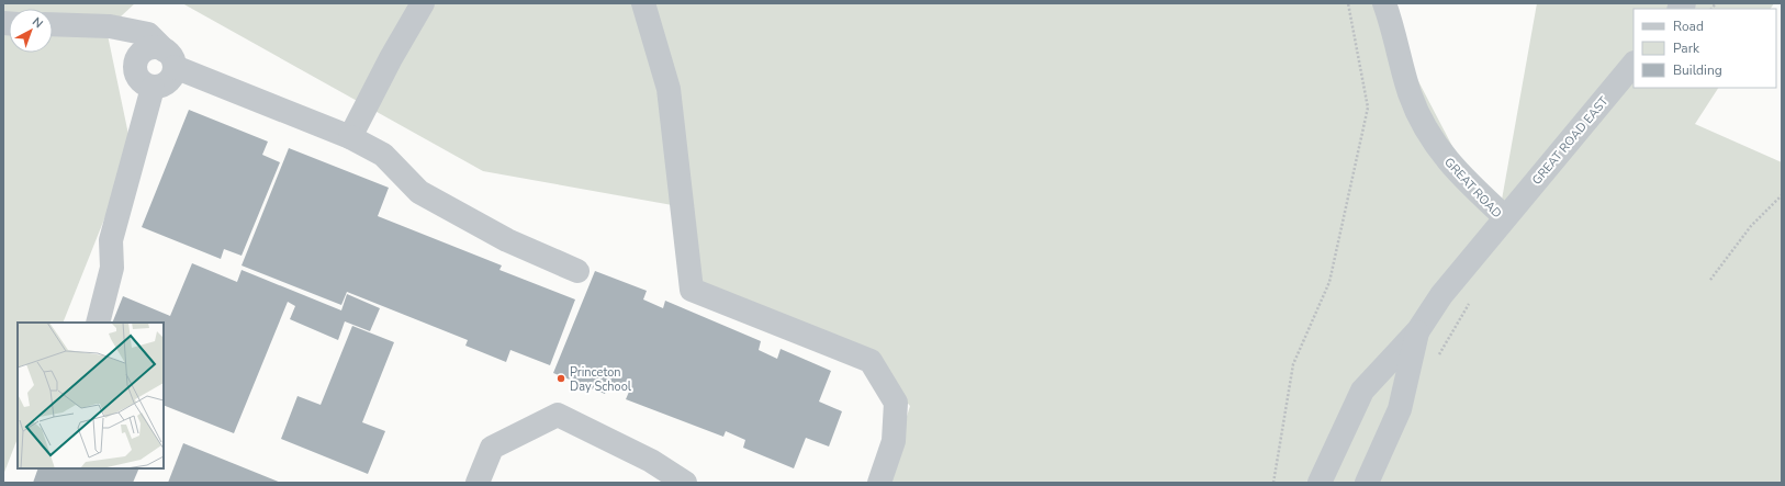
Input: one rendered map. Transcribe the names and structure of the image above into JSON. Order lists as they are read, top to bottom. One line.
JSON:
{"streets":{"street":["GREAT ROAD EAST","GREAT ROAD"]},"crossings":[["GREAT ROAD EAST","GREAT ROAD"]],"places":["Princeton Day School"],"legend":["Road","Park","Building"],"north":"top right"}
